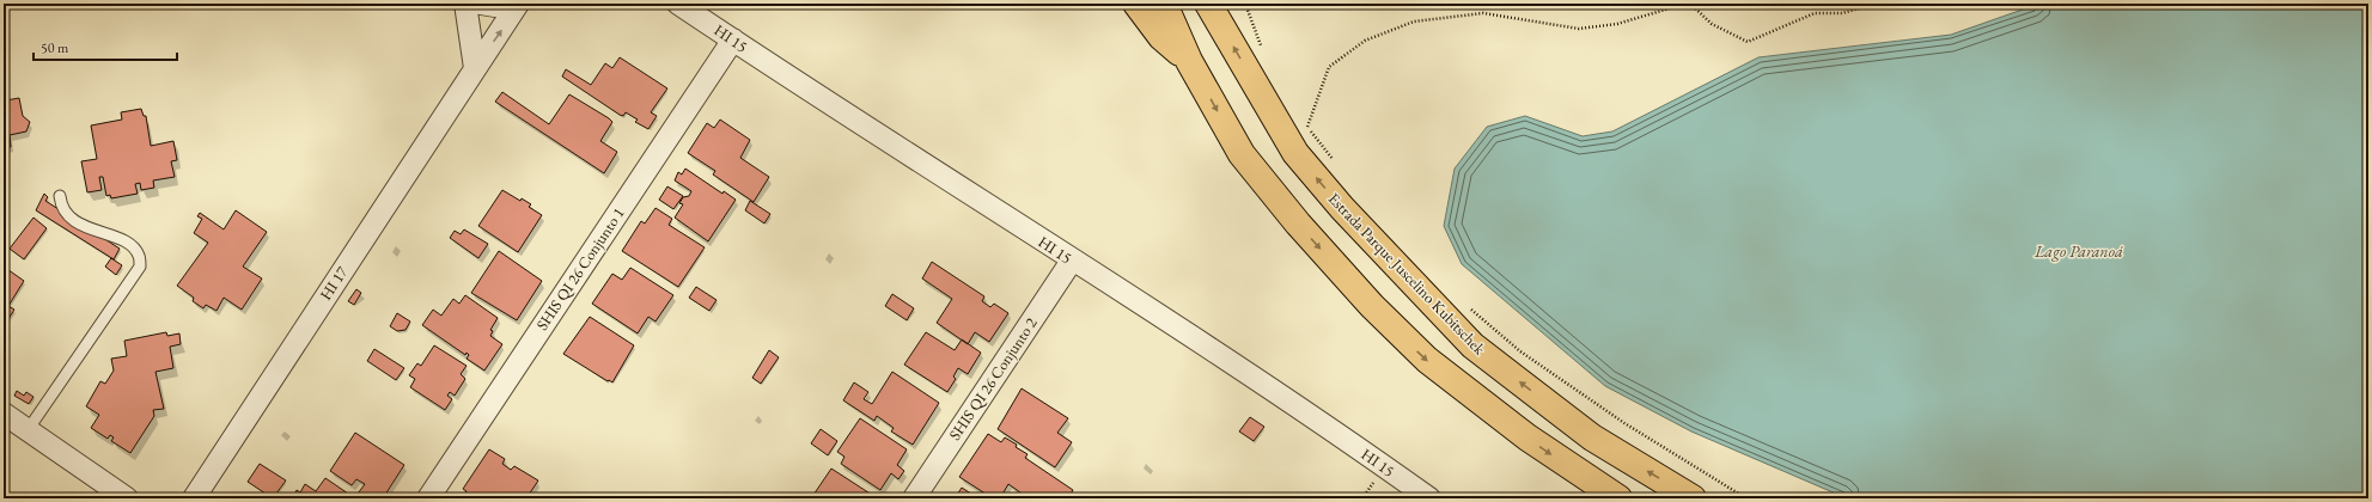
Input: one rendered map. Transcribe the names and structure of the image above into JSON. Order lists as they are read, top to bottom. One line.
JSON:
{"streets":{"highway":["Estrada Parque Juscelino Kubitschek"],"street":["HI 15","SHIS QI 26 Conjunto 1","HI 17","SHIS QI 26 Conjunto 2"]},"crossings":[["HI 15","SHIS QI 26 Conjunto 1"],["HI 15","SHIS QI 26 Conjunto 2"]],"water":["Lago Paranoá"],"scale_bar":"50 m"}
